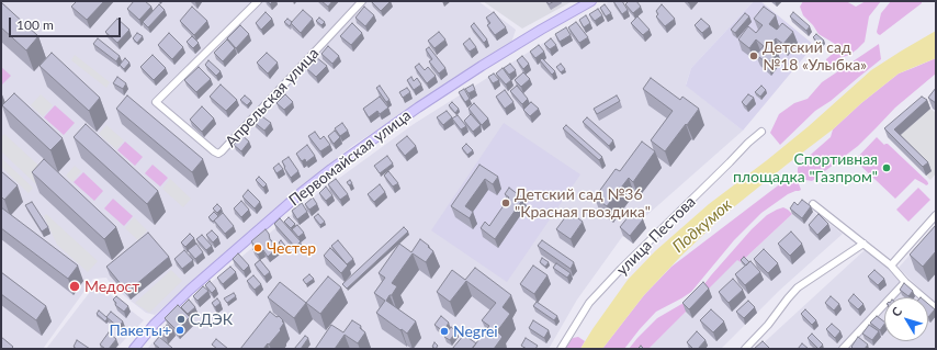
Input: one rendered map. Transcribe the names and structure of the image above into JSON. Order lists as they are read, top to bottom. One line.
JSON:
{"streets":{"street":["Апрельская улица","Первомайская улица","улица Пестова"]},"water":["Подкумок"],"places":["Детский сад №18 «Улыбка»","Спортивная площадка \"Газпром\"","Детский сад №36 \"Красная гвоздика\"","Честер","Медост","СДЭК","Пакеты+","Negrei"],"scale_bar":"100 m","north":"top left"}
